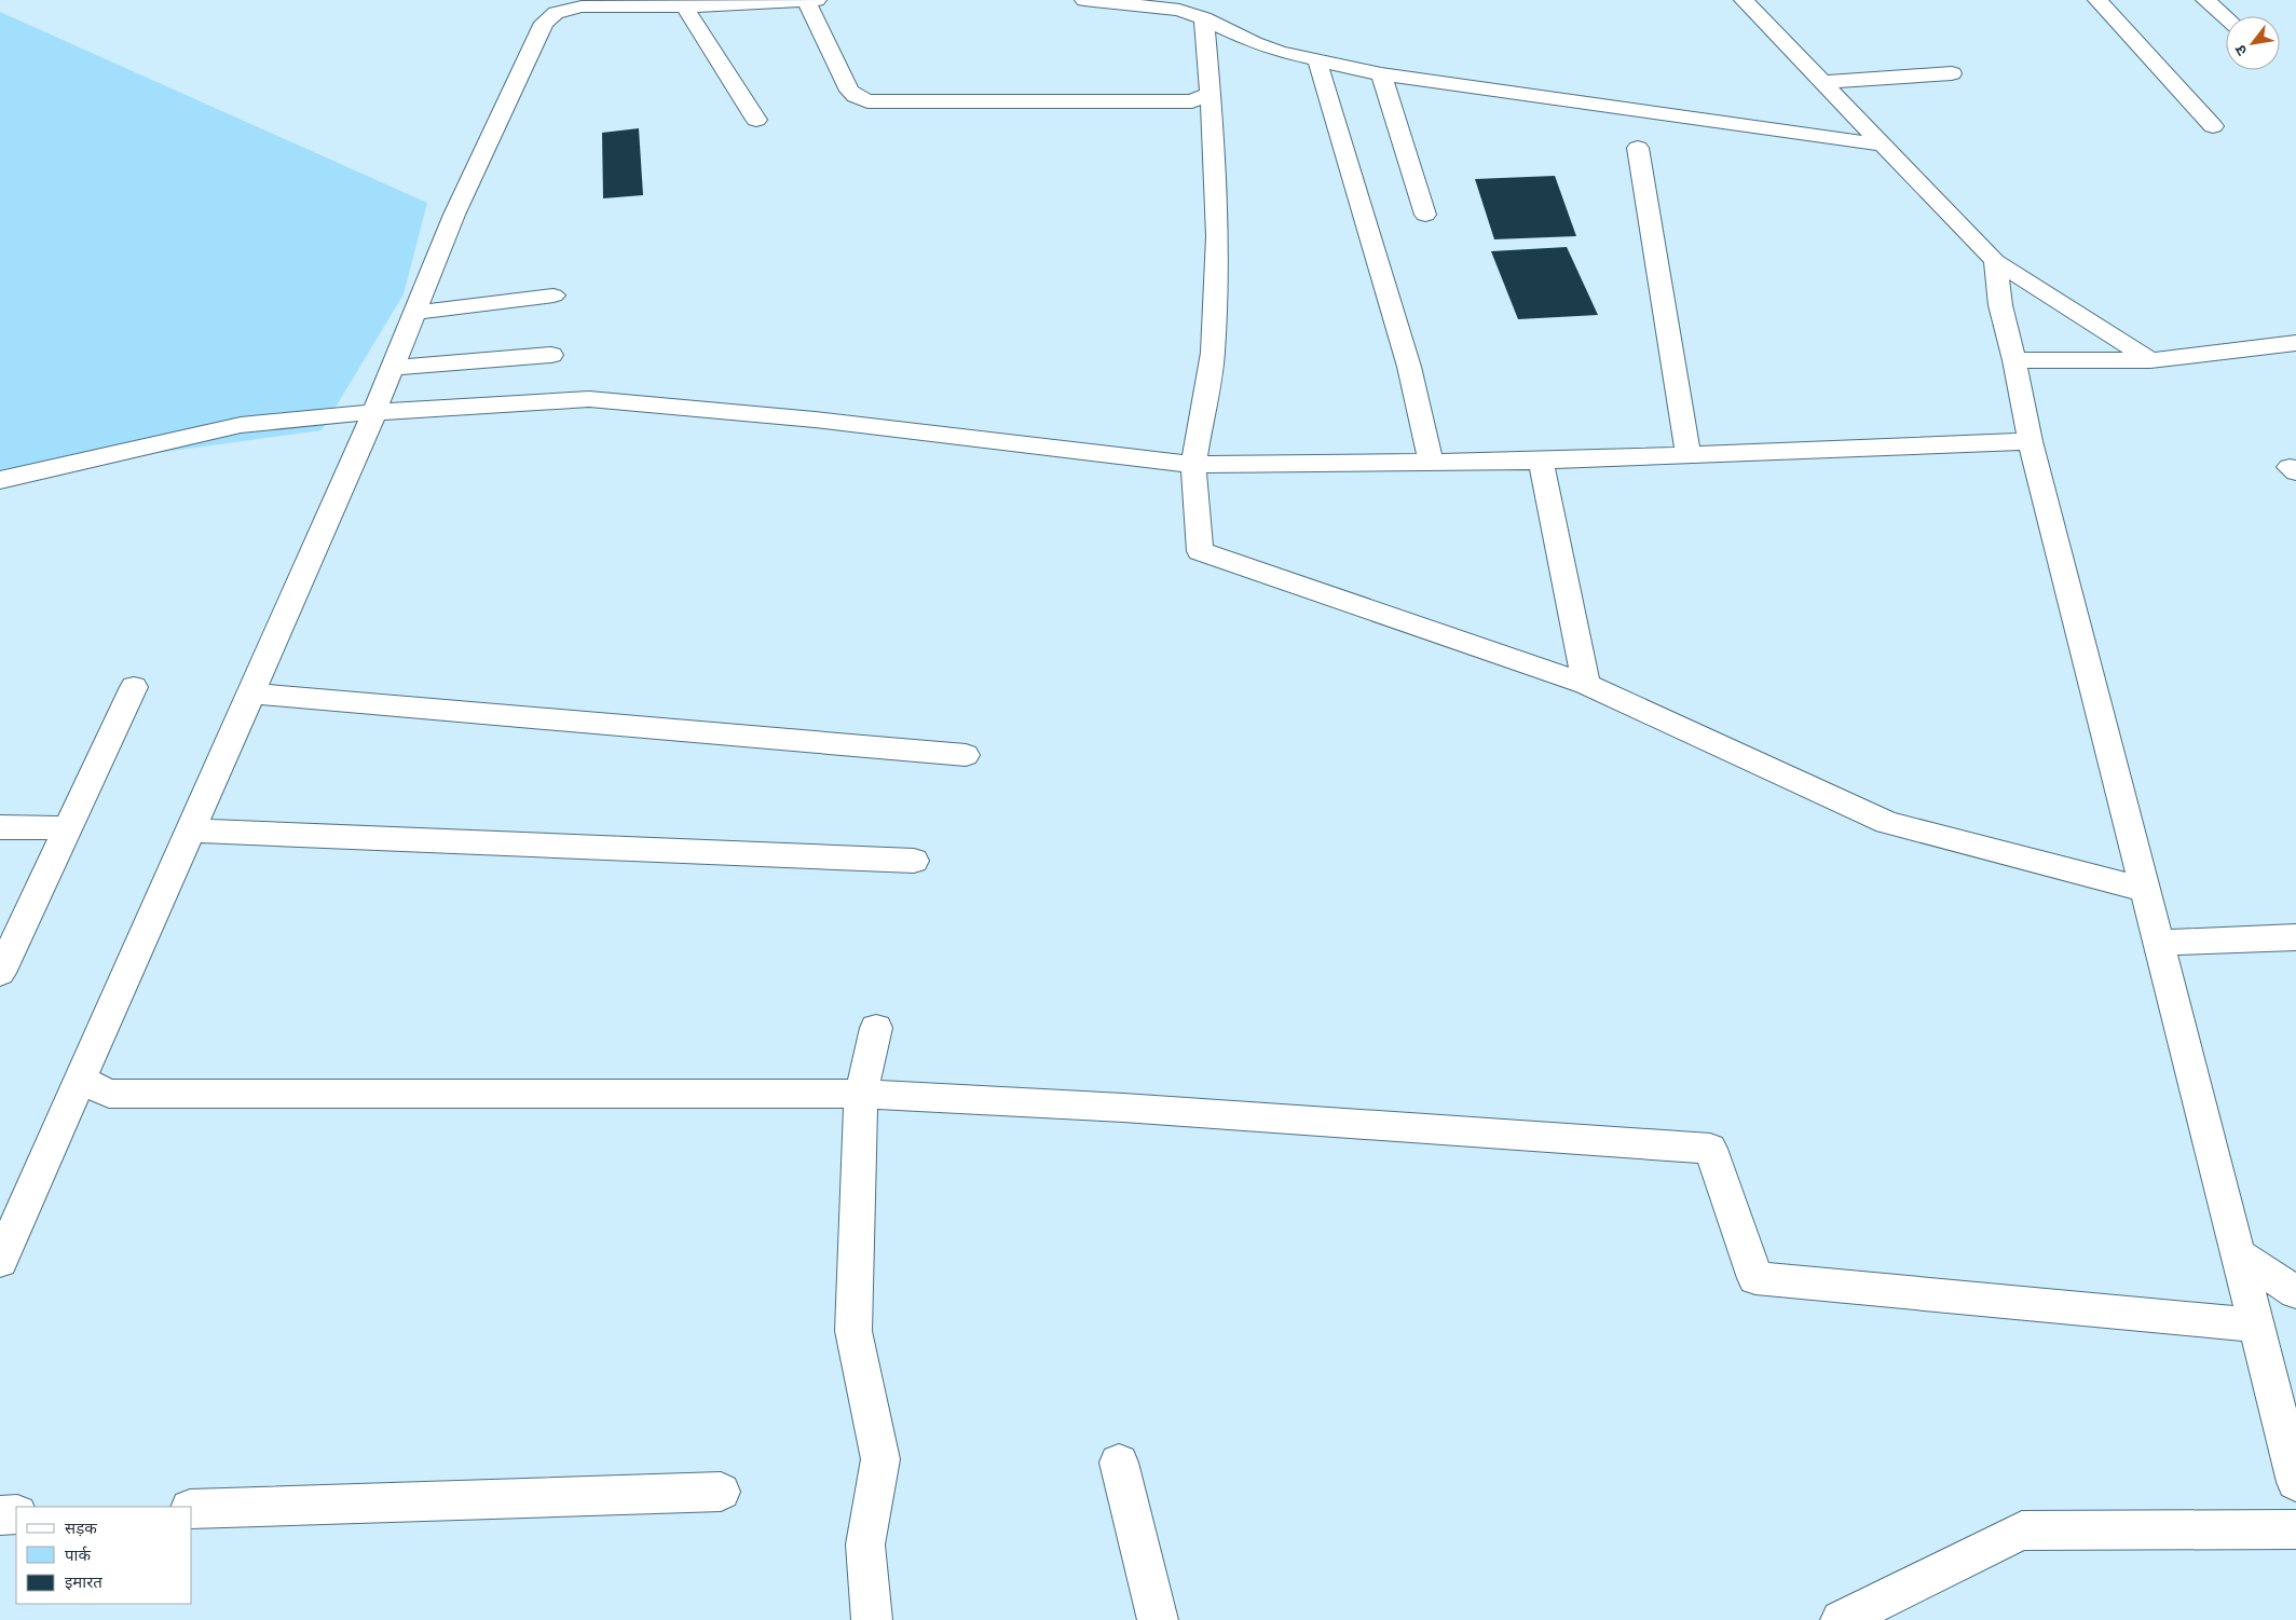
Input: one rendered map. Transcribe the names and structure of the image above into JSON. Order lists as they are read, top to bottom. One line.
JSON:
{"legend":["सड़क","पार्क","इमारत"],"north":"bottom left"}
